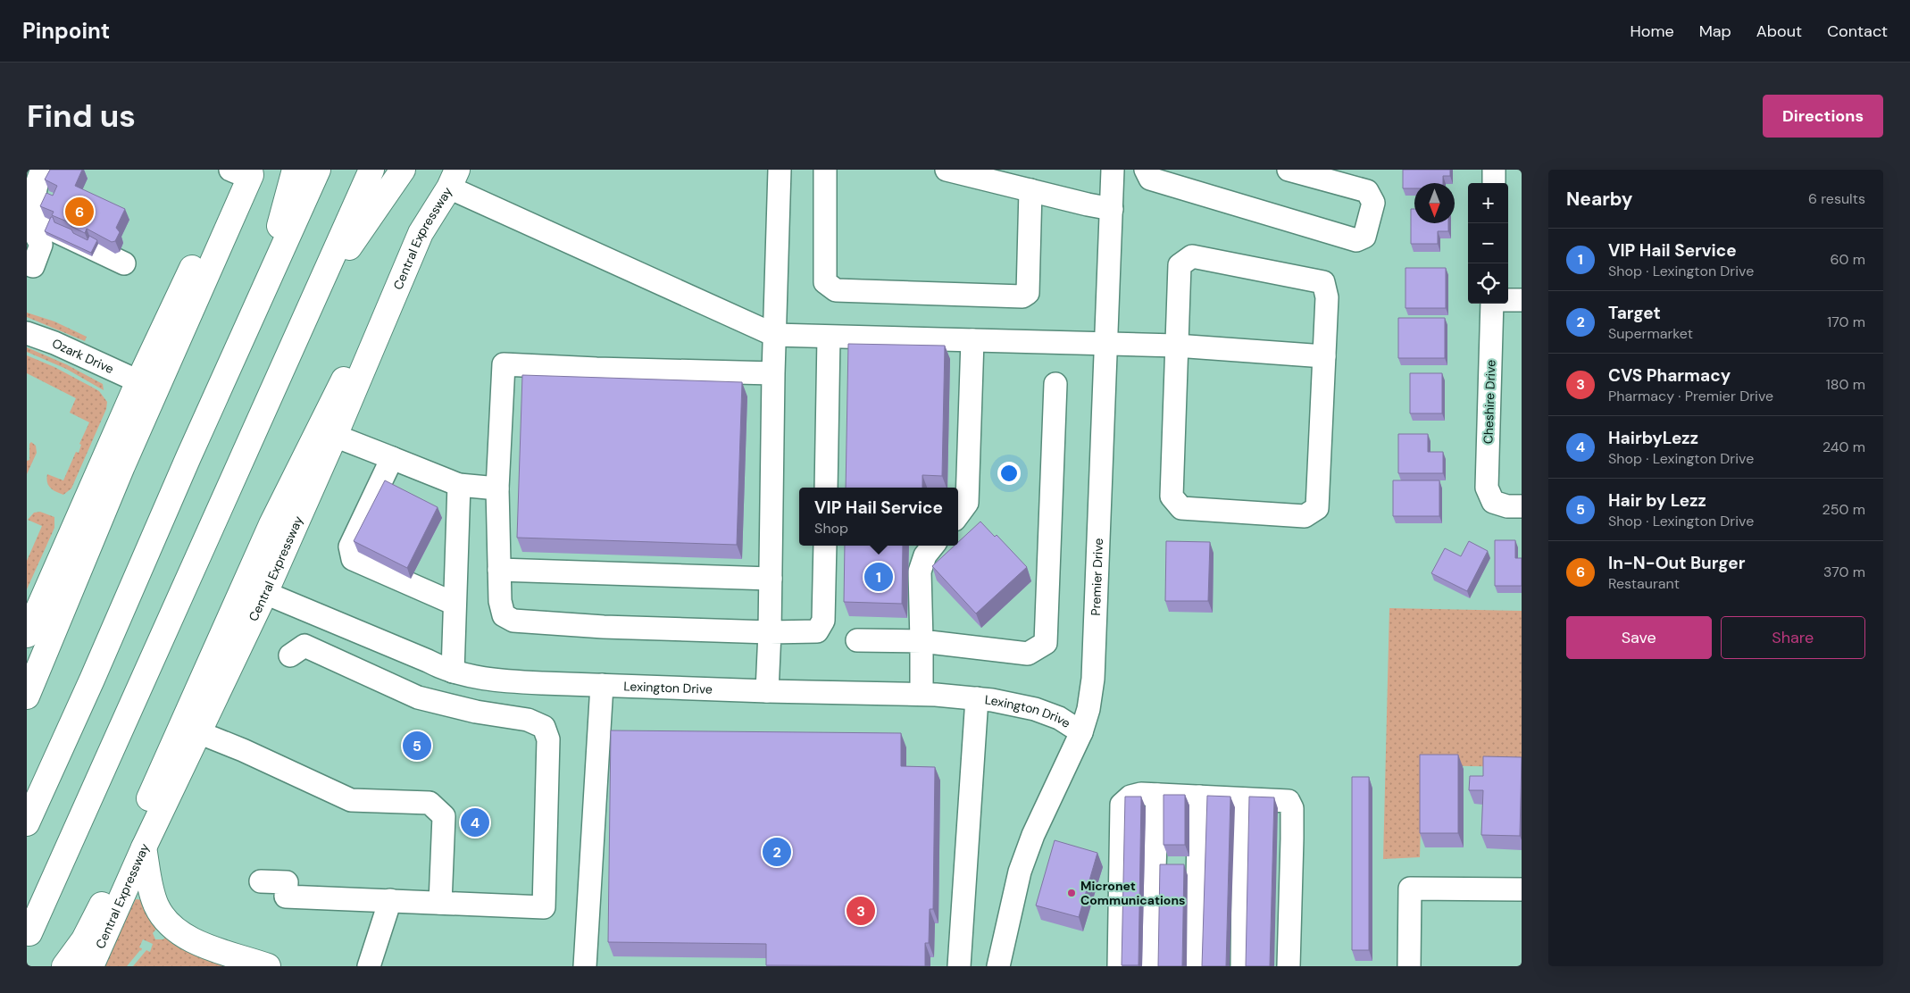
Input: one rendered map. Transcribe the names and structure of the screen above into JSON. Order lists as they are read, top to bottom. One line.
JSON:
{"streets":{"main road":["Central Expressway"],"street":["Ozark Drive","Cheshire Drive","Premier Drive","Lexington Drive"]},"crossings":[["Central Expressway","Lexington Drive"],["Premier Drive","Lexington Drive"]],"places":["Micronet Communications"],"north":"bottom","page":{"header":"Pinpoint","nav":["Home","Map","About","Contact"],"buttons":["Directions",["Save","Share"]],"title":"Find us","heading":["Nearby","6 results"],"map_buttons":["+","−"],"pins":["6","1","5","4","2","3"],"list":[{"mark":"1","name":"VIP Hail Service","note":"Shop · Lexington Drive","value":"60 m"},{"mark":"2","name":"Target","note":"Supermarket","value":"170 m"},{"mark":"3","name":"CVS Pharmacy","note":"Pharmacy · Premier Drive","value":"180 m"},{"mark":"4","name":"HairbyLezz","note":"Shop · Lexington Drive","value":"240 m"},{"mark":"5","name":"Hair by Lezz","note":"Shop · Lexington Drive","value":"250 m"},{"mark":"6","name":"In-N-Out Burger","note":"Restaurant","value":"370 m"}],"popup":["VIP Hail Service","Shop"]}}
